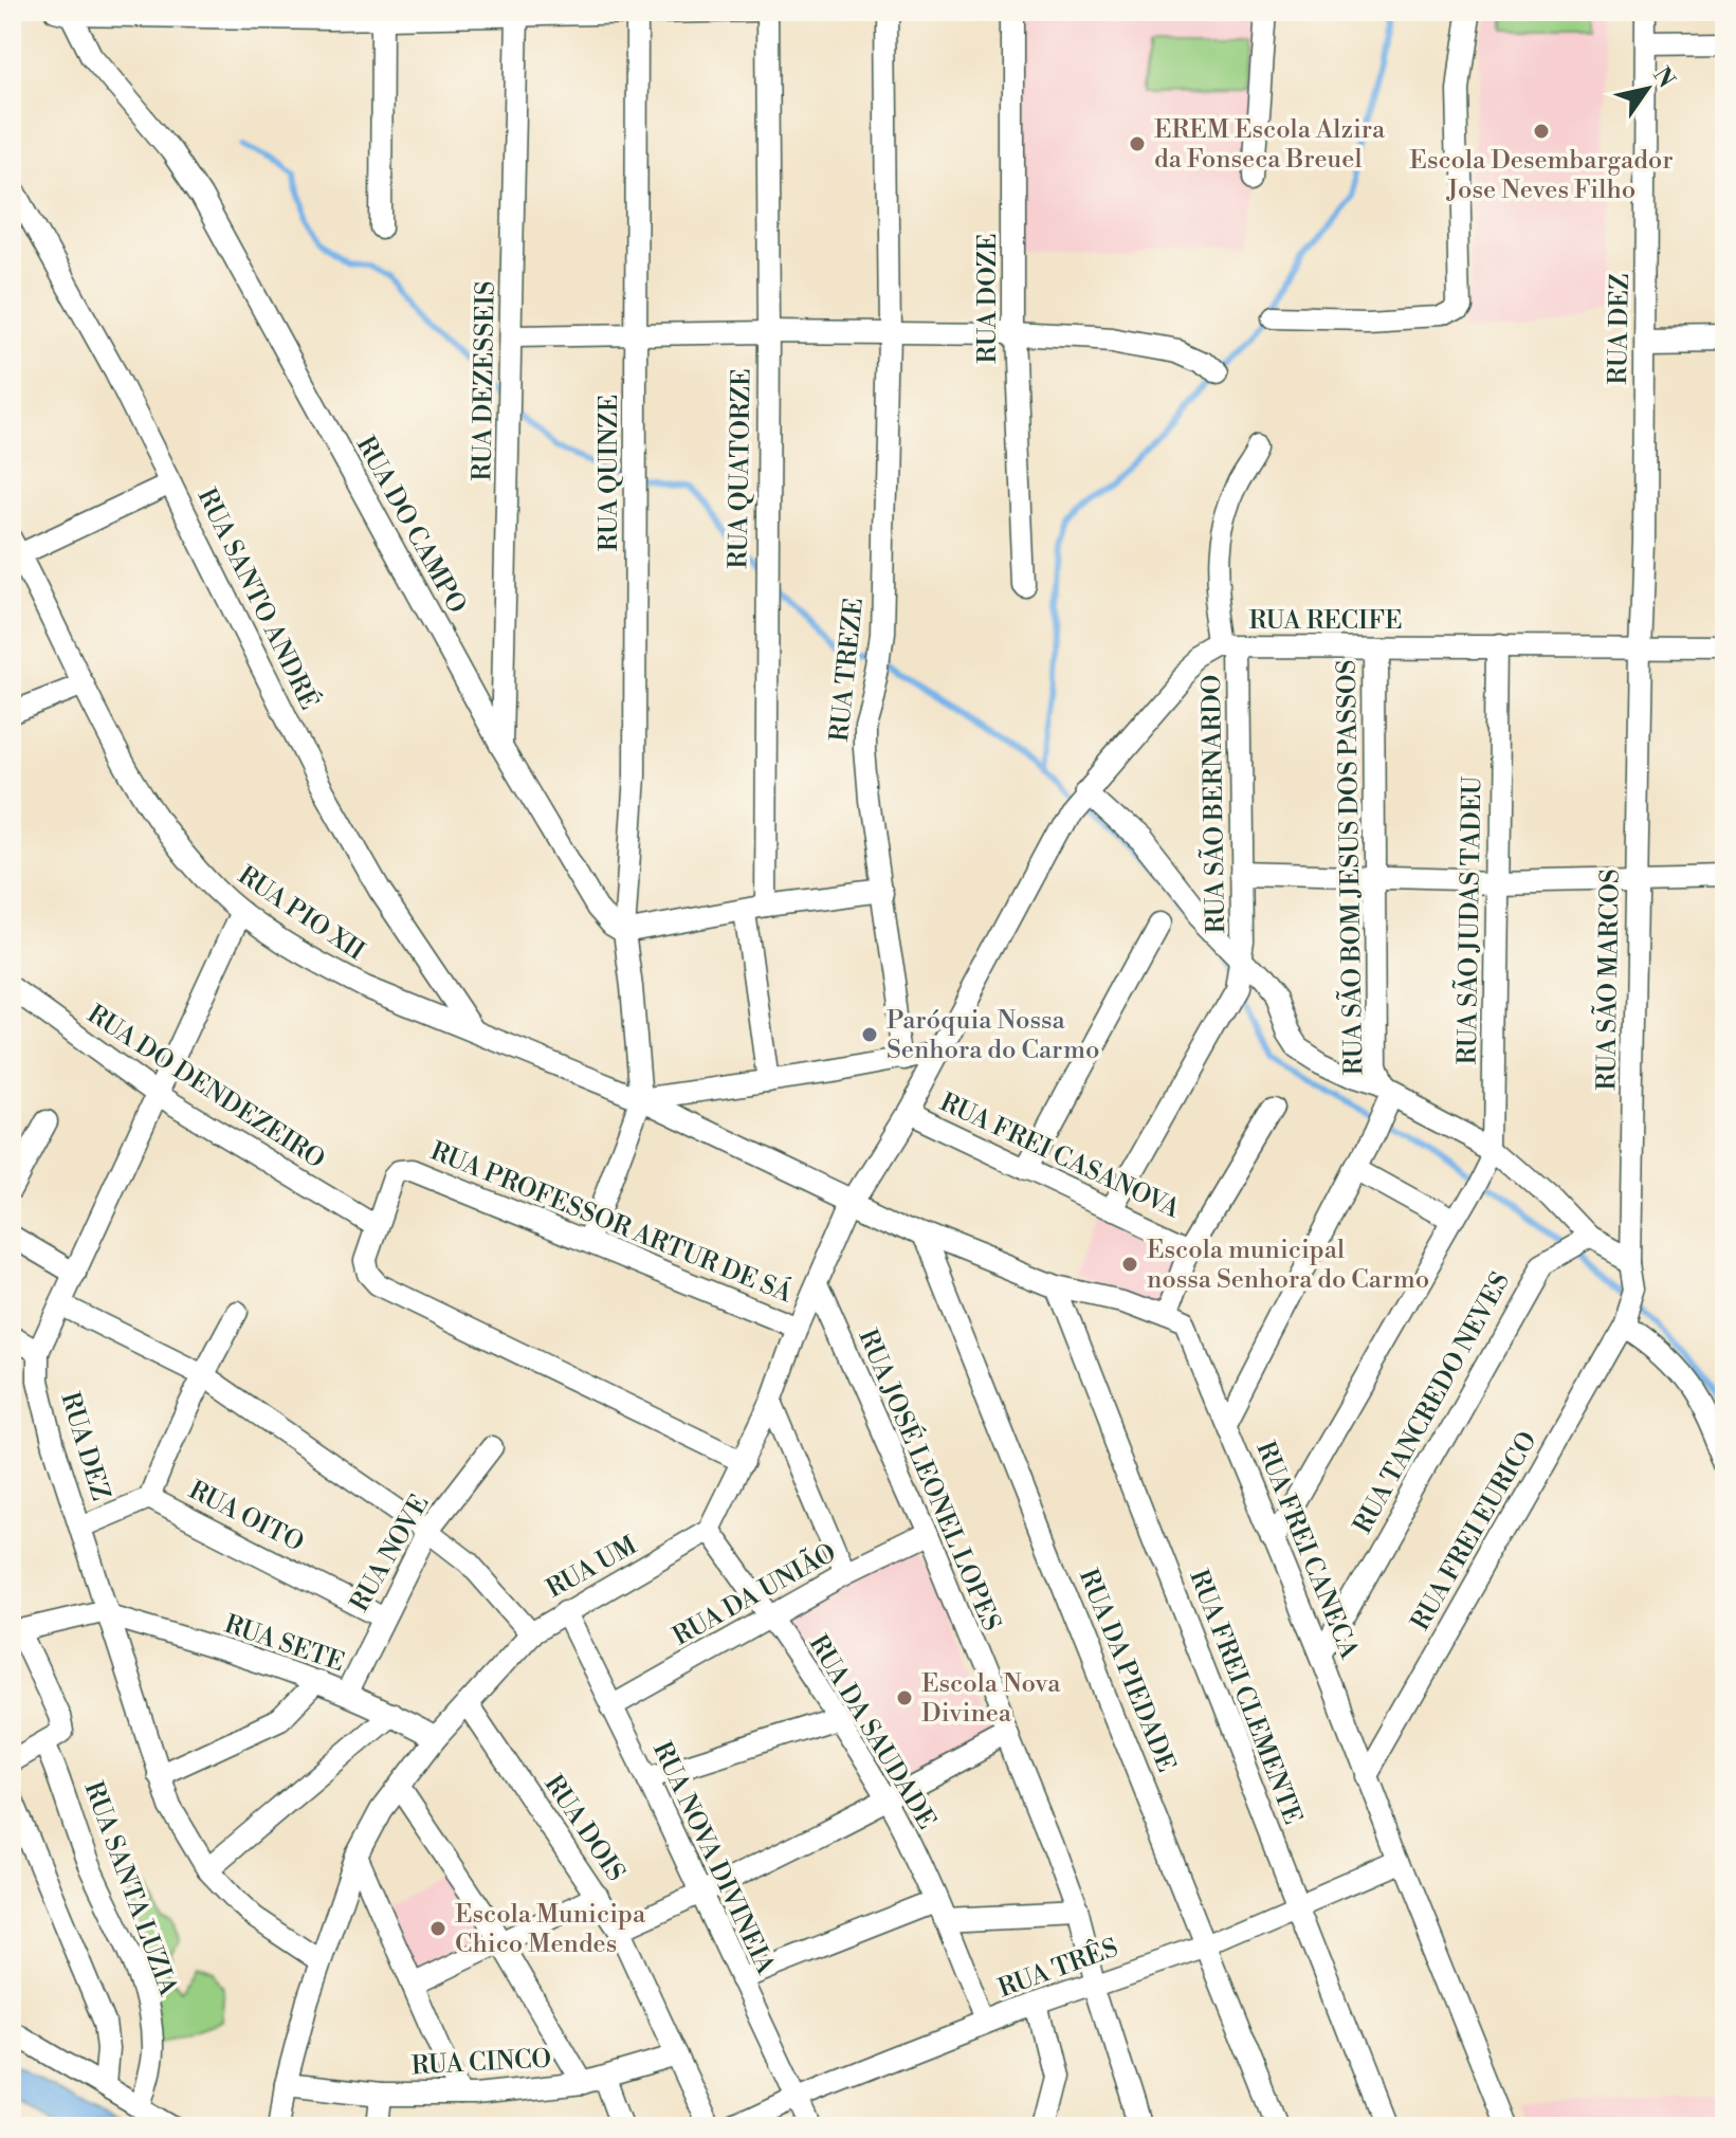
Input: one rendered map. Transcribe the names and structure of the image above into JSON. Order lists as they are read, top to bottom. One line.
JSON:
{"streets":{"street":["RUA DOZE","RUA DEZ","RUA DEZESSEIS","RUA QUATORZE","RUA QUINZE","RUA DO CAMPO","RUA SANTO ANDRÉ","RUA RECIFE","RUA TREZE","RUA SÃO BERNARDO","RUA SÃO BOM JESUS DOS PASSOS","RUA PIO XII","RUA SÃO JUDAS TADEU","RUA SÃO MARCOS","RUA DO DENDEZEIRO","RUA FREI CASANOVA","RUA PROFESSOR ARTUR DE SÁ","RUA TANCREDO NEVES","RUA JOSÉ LEONEL LOPES","RUA OITO","RUA FREI EURICO","RUA FREI CANECA","RUA NOVE","RUA UM","RUA DA UNIÃO","RUA SETE","RUA DA PIEDADE","RUA FREI CLEMENTE","RUA DA SAUDADE","RUA DOIS","RUA NOVA DIVINEIA","RUA SANTA LUZIA","RUA TRÊS","RUA CINCO"]},"crossings":[["RUA DEZ","RUA RECIFE"],["RUA DEZ","RUA PIO XII"],["RUA DEZ","RUA SÃO MARCOS"],["RUA DEZ","RUA DO DENDEZEIRO"],["RUA DEZ","RUA OITO"],["RUA DEZ","RUA UM"],["RUA DEZ","RUA SETE"],["RUA DEZESSEIS","RUA DO CAMPO"],["RUA QUINZE","RUA DO CAMPO"],["RUA SANTO ANDRÉ","RUA PIO XII"],["RUA RECIFE","RUA SÃO BERNARDO"],["RUA RECIFE","RUA SÃO BOM JESUS DOS PASSOS"],["RUA RECIFE","RUA SÃO JUDAS TADEU"],["RUA RECIFE","RUA SÃO MARCOS"],["RUA PIO XII","RUA FREI CANECA"],["RUA SÃO JUDAS TADEU","RUA FREI CANECA"],["RUA SÃO MARCOS","RUA FREI EURICO"],["RUA DO DENDEZEIRO","RUA PROFESSOR ARTUR DE SÁ"],["RUA TANCREDO NEVES","RUA FREI CANECA"],["RUA JOSÉ LEONEL LOPES","RUA DA UNIÃO"],["RUA JOSÉ LEONEL LOPES","RUA TRÊS"],["RUA OITO","RUA NOVE"],["RUA FREI EURICO","RUA FREI CANECA"],["RUA FREI CANECA","RUA DA PIEDADE"],["RUA FREI CANECA","RUA FREI CLEMENTE"],["RUA FREI CANECA","RUA TRÊS"],["RUA NOVE","RUA SETE"],["RUA UM","RUA SETE"],["RUA UM","RUA DA SAUDADE"],["RUA UM","RUA DOIS"],["RUA UM","RUA NOVA DIVINEIA"],["RUA UM","RUA CINCO"],["RUA DA UNIÃO","RUA DA SAUDADE"],["RUA DA UNIÃO","RUA NOVA DIVINEIA"],["RUA DA PIEDADE","RUA TRÊS"],["RUA FREI CLEMENTE","RUA TRÊS"],["RUA DA SAUDADE","RUA TRÊS"],["RUA DOIS","RUA CINCO"],["RUA NOVA DIVINEIA","RUA TRÊS"]],"places":["Escola Desembargador Jose Neves Filho","EREM Escola Alzira da Fonseca Breuel","Paróquia Nossa Senhora do Carmo","Escola municipal nossa Senhora do Carmo","Escola Nova Divinea","Escola Municipa Chico Mendes"],"north":"top right"}
